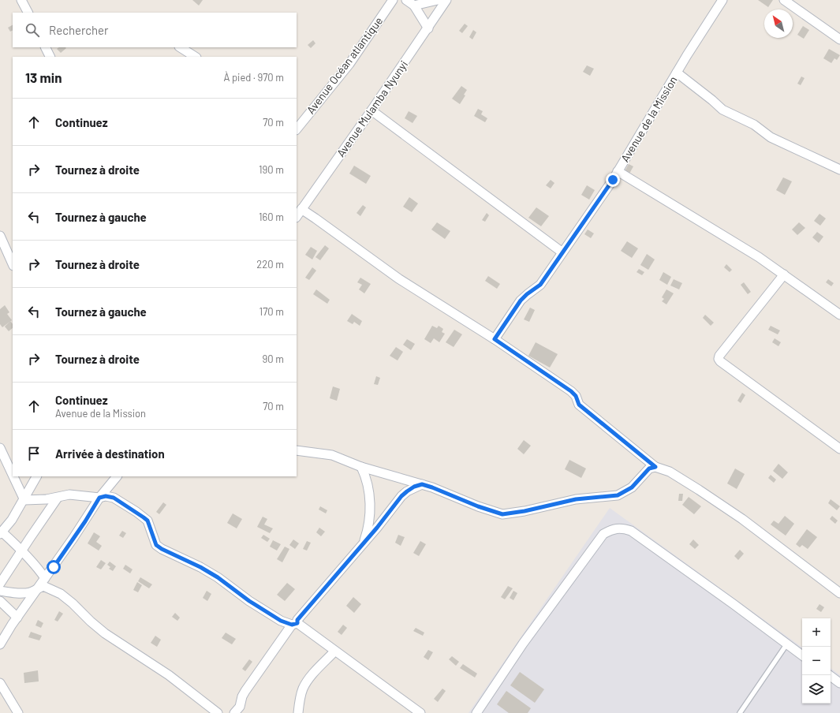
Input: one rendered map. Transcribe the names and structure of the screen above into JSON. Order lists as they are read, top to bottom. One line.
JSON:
{"streets":{"street":["Avenue Océan atlantique","Avenue Mulamba Nyunyi","Avenue de la Mission"]},"north":"top left","page":{"search":"Rechercher","heading":["13 min","À pied · 970 m"],"list":[["Continuez","70 m"],["Tournez à droite","190 m"],["Tournez à gauche","160 m"],["Tournez à droite","220 m"],["Tournez à gauche","170 m"],["Tournez à droite","90 m"],["Continuez","Avenue de la Mission","70 m"],"Arrivée à destination"],"map_buttons":["+","−"]}}
